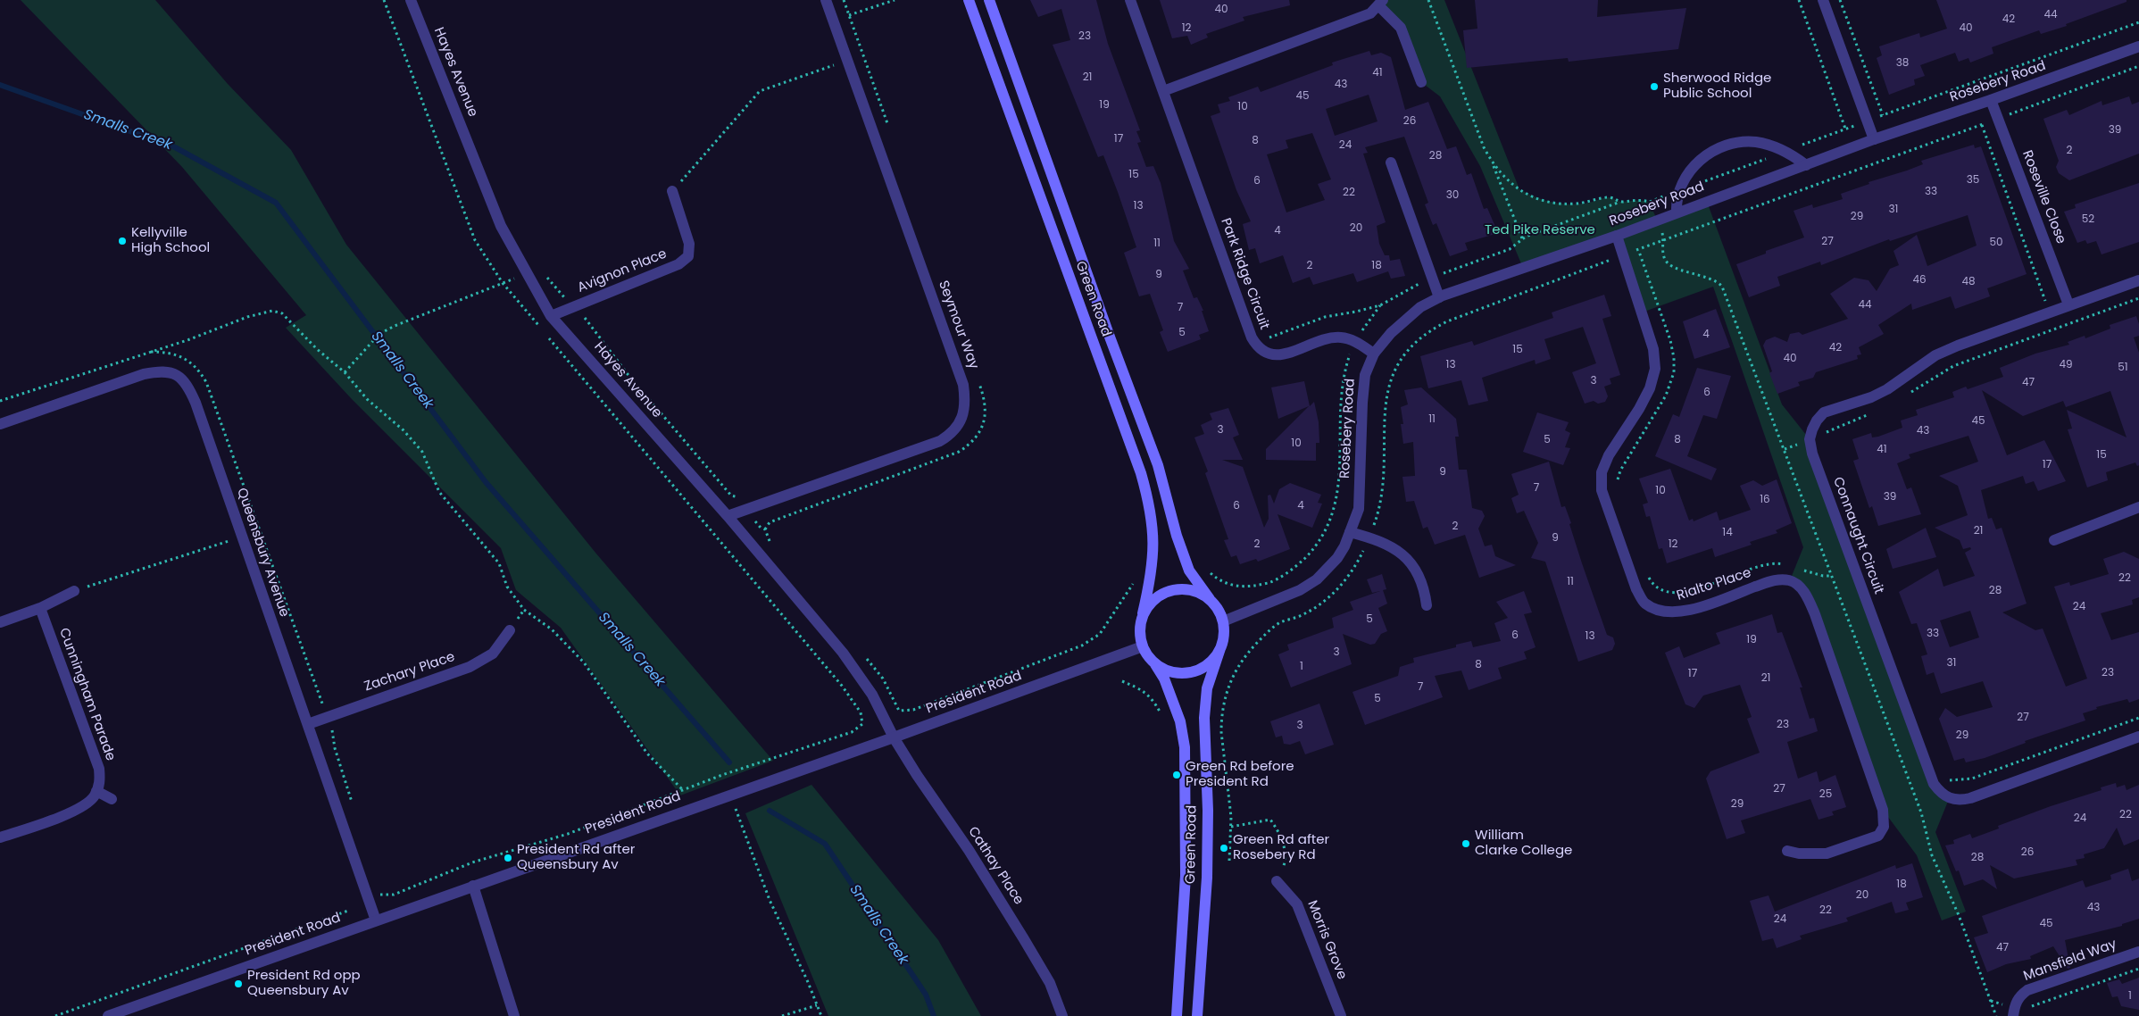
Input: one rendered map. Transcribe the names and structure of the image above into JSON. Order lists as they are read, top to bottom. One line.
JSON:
{"streets":{"main road":["Green Road"],"street":["Hayes Avenue","Rosebery Road","Roseville Close","Avignon Place","Park Ridge Circuit","Seymour Way","Connaught Circuit","Queensbury Avenue","Rialto Place","Zachary Place","President Road","Cunningham Parade","Cathay Place","Morris Grove","Mansfield Way"]},"crossings":[["Hayes Avenue","Avignon Place"],["Hayes Avenue","Seymour Way"],["Hayes Avenue","President Road"],["Hayes Avenue","Cathay Place"],["Rosebery Road","Roseville Close"],["Rosebery Road","Park Ridge Circuit"],["Rosebery Road","Green Road"],["Rosebery Road","Rialto Place"],["Rosebery Road","President Road"],["Green Road","President Road"],["Queensbury Avenue","Zachary Place"],["Queensbury Avenue","President Road"],["President Road","Cathay Place"]],"water":["Smalls Creek"],"parks":["Ted Pike Reserve"],"places":["Sherwood Ridge Public School","Kellyville High School","Green Rd before President Rd","William Clarke College","Green Rd after Rosebery Rd","President Rd after Queensbury Av","President Rd opp Queensbury Av"],"house_numbers":["40","44","42","12","40","23","38","41","21","43","45","19","10","26","39","17","8","24","2","28","15","35","6","33","22","30","13","31","29","52","20","4","27","50","11","2","18","9","46","48","44","7","5","4","42","15","40","13","49","51","3","47","6","11","45","3","43","5","8","10","41","15","17","9","7","10","39","16","6","4","2","21","14","9","2","12","22","11","28","24","5","33","6","13","19","3","31","8","1","23","17","21","7","5","27","23","3","29","27","25","29","22","24","26","28","18","20","43","22","24","45","47","1"]}
